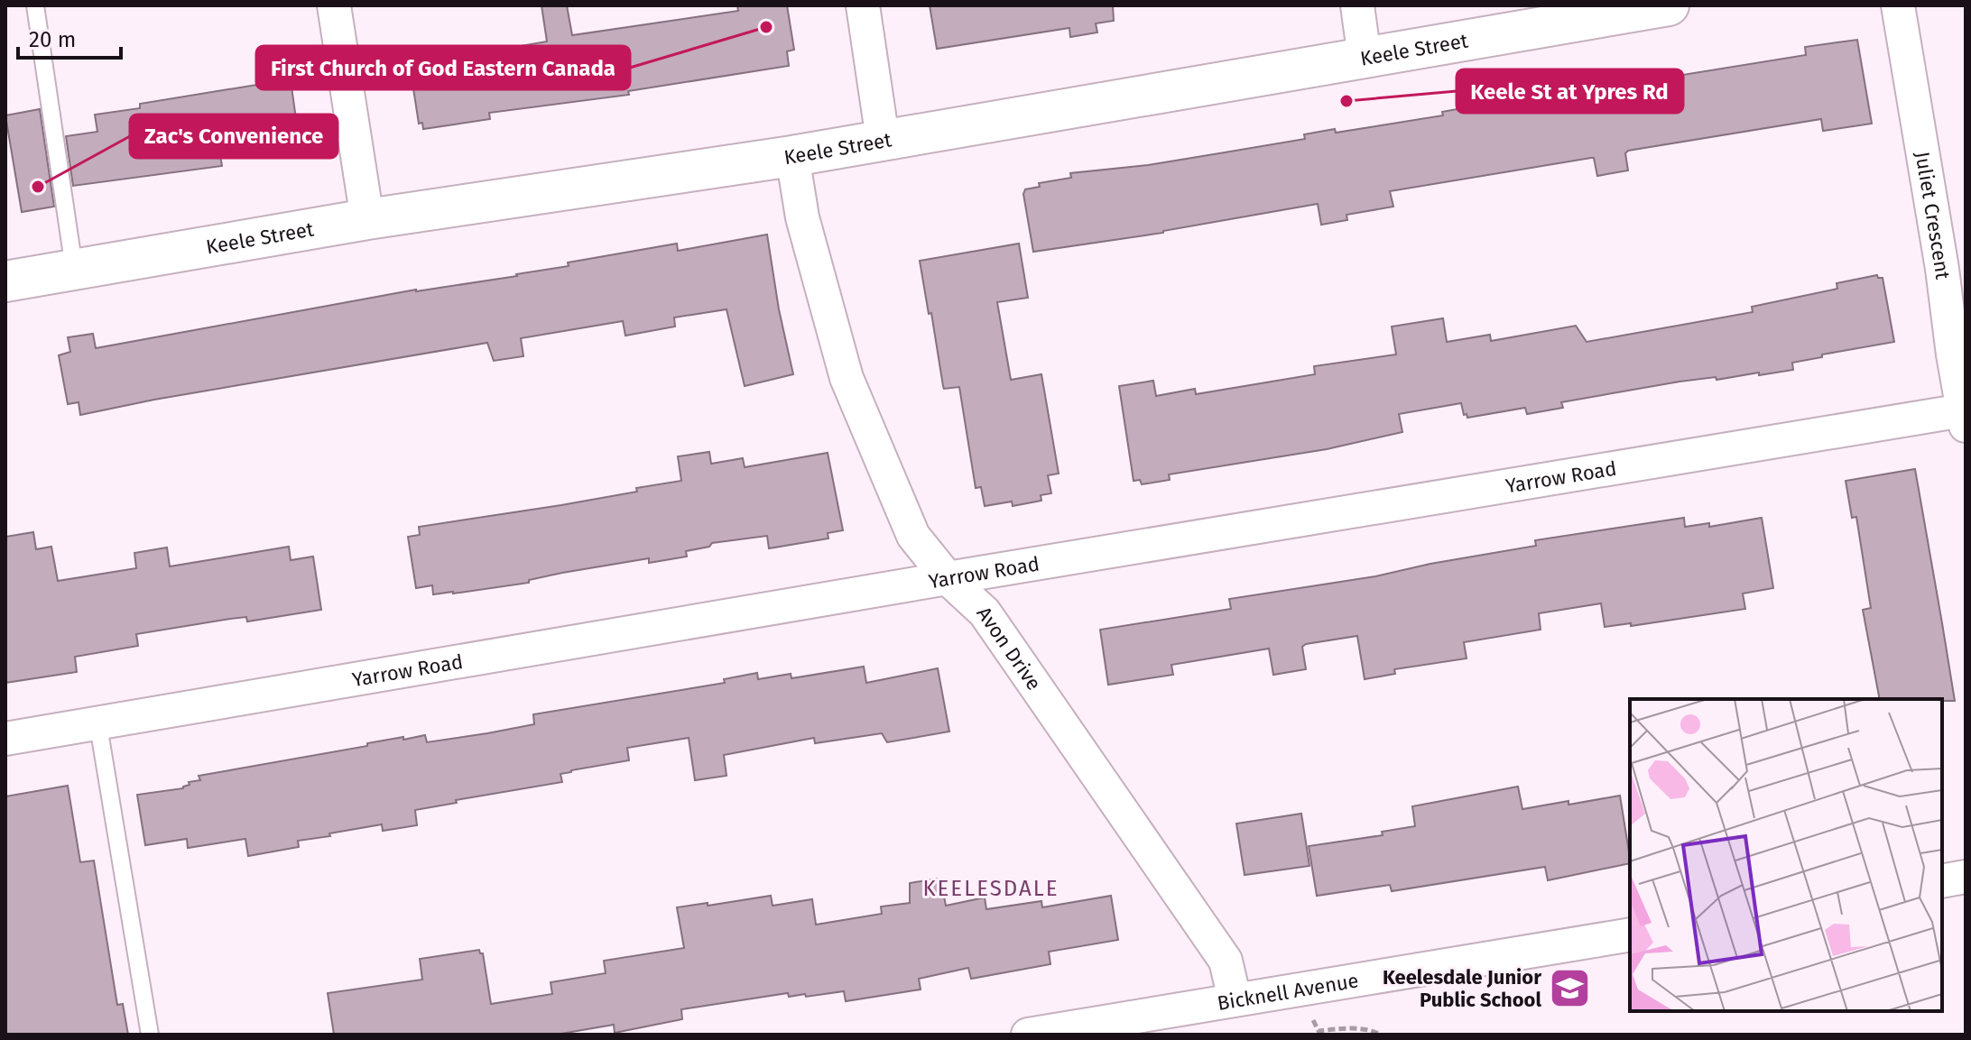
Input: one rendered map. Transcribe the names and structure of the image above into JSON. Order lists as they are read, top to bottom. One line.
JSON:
{"streets":{"main road":["Keele Street"],"street":["Juliet Crescent","Yarrow Road","Avon Drive","Bicknell Avenue"]},"crossings":[["Keele Street","Avon Drive"],["Juliet Crescent","Yarrow Road"],["Yarrow Road","Avon Drive"],["Avon Drive","Bicknell Avenue"]],"districts":["KEELESDALE"],"places":{"other":["First Church of God Eastern Canada","Keele St at Ypres Rd","Zac's Convenience"],"school or university":["Keelesdale Junior Public School"]},"scale_bar":"20 m"}
